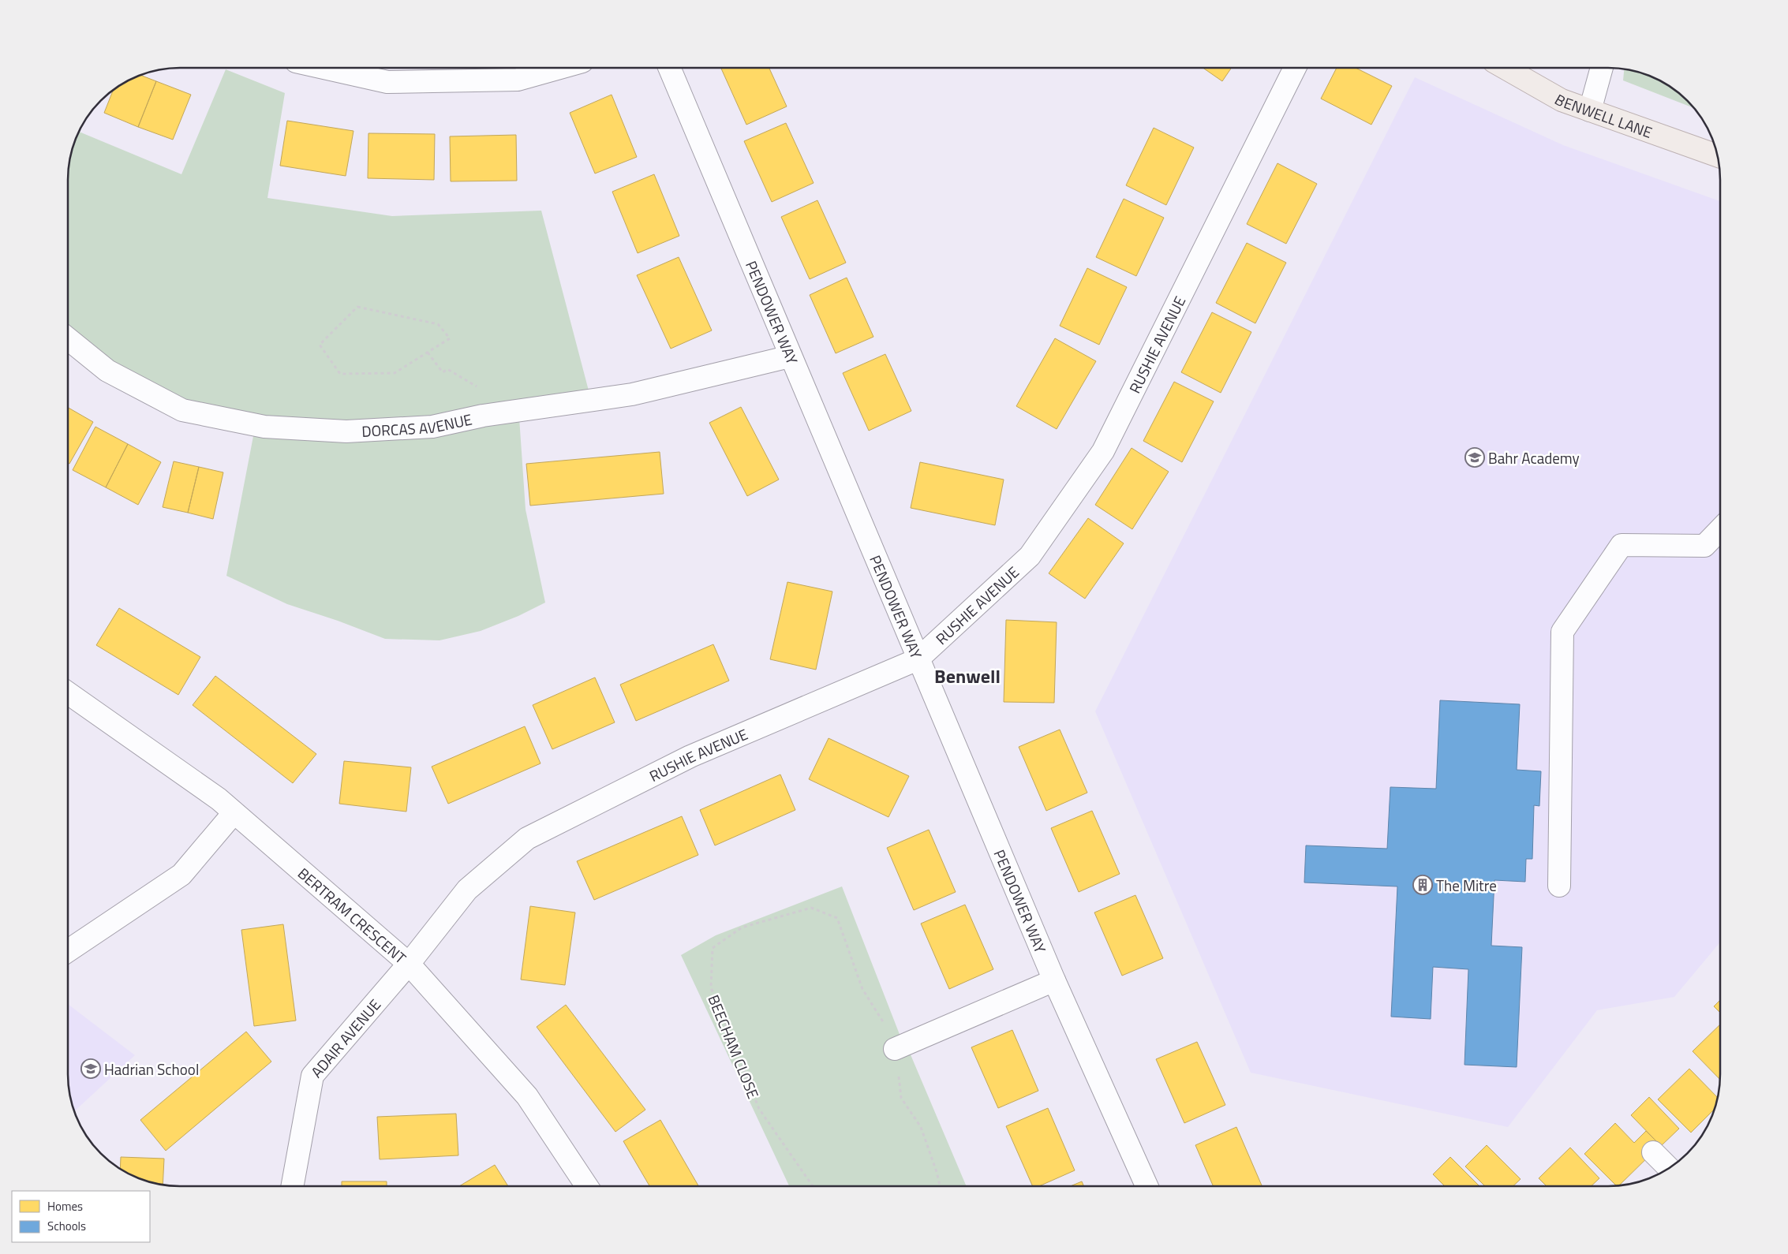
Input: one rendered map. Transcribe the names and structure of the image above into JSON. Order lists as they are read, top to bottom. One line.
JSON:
{"streets":{"main road":["BENWELL LANE"],"street":["PENDOWER WAY","RUSHIE AVENUE","DORCAS AVENUE","BERTRAM CRESCENT","ADAIR AVENUE"],"path":["BEECHAM CLOSE"]},"crossings":[["PENDOWER WAY","RUSHIE AVENUE"],["PENDOWER WAY","DORCAS AVENUE"],["RUSHIE AVENUE","BERTRAM CRESCENT"],["RUSHIE AVENUE","ADAIR AVENUE"],["BERTRAM CRESCENT","ADAIR AVENUE"]],"districts":["Benwell"],"places":{"school or university":["Bahr Academy","Hadrian School"],"building":["The Mitre"]},"legend":["Homes","Schools"]}
